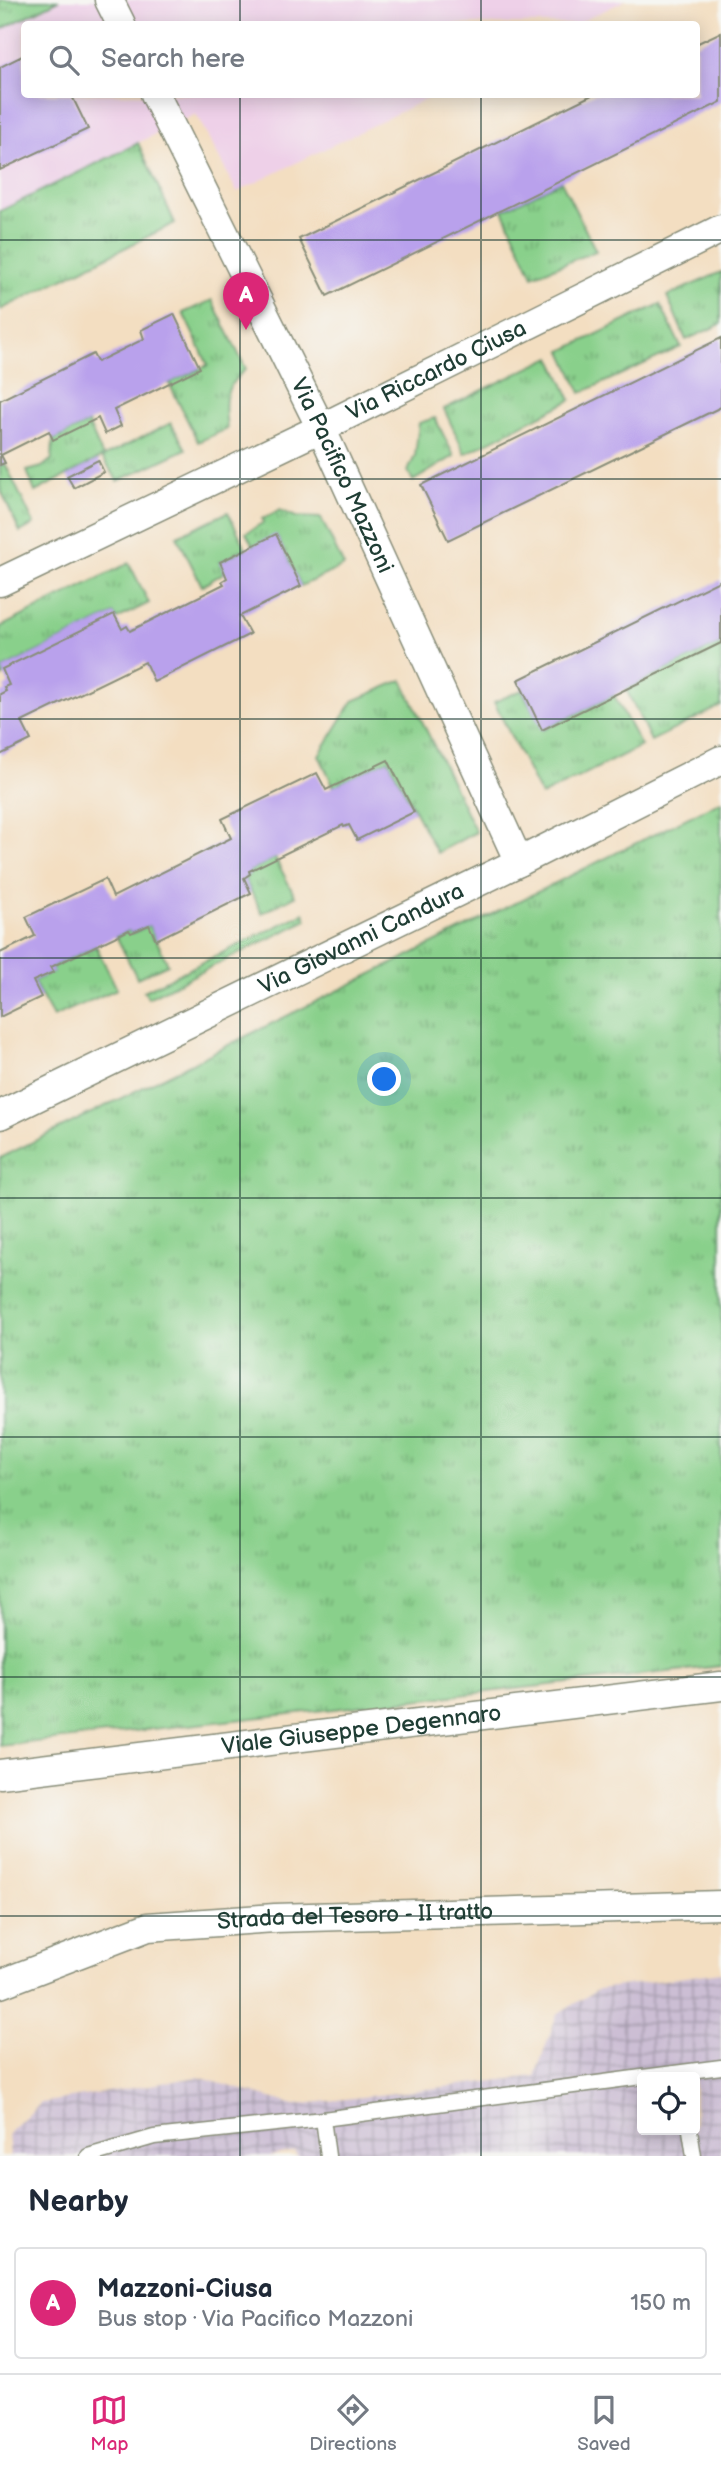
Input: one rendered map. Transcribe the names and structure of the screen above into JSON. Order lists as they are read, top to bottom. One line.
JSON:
{"streets":{"street":["Via Riccardo Ciusa","Via Pacifico Mazzoni","Via Giovanni Candura","Viale Giuseppe Degennaro","Strada del Tesoro - II tratto"]},"crossings":[["Via Riccardo Ciusa","Via Pacifico Mazzoni"],["Via Pacifico Mazzoni","Via Giovanni Candura"]],"page":{"search":"Search here","pins":"A","heading":"Nearby","list":[{"mark":"A","name":"Mazzoni-Ciusa","note":"Bus stop · Via Pacifico Mazzoni","value":"150 m"}],"nav":["Map","Directions","Saved"]}}
